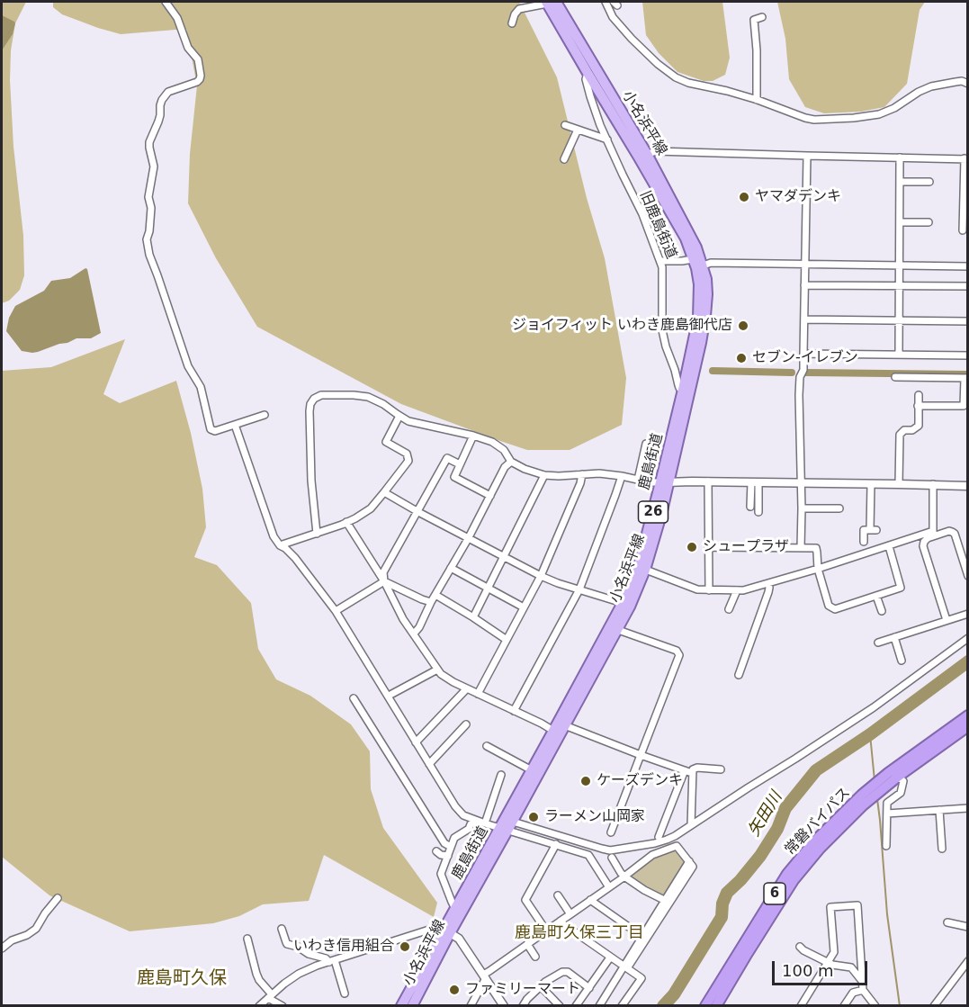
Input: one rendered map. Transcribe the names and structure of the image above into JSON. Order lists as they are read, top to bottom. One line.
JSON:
{"streets":{"highway":["常磐バイパス","6"],"main road":["小名浜平線","鹿島街道","26"],"street":["旧鹿島街道"]},"crossings":[["小名浜平線","鹿島街道"],["小名浜平線","26"],["旧鹿島街道","鹿島街道"],["旧鹿島街道","26"]],"districts":["鹿島町久保三丁目","鹿島町久保"],"water":["矢田川"],"places":["ヤマダデンキ","ジョイフィット いわき鹿島御代店","セブン-イレブン","シュープラザ","ケーズデンキ","ラーメン山岡家","いわき信用組合","ファミリーマート"],"scale_bar":"100 m"}
